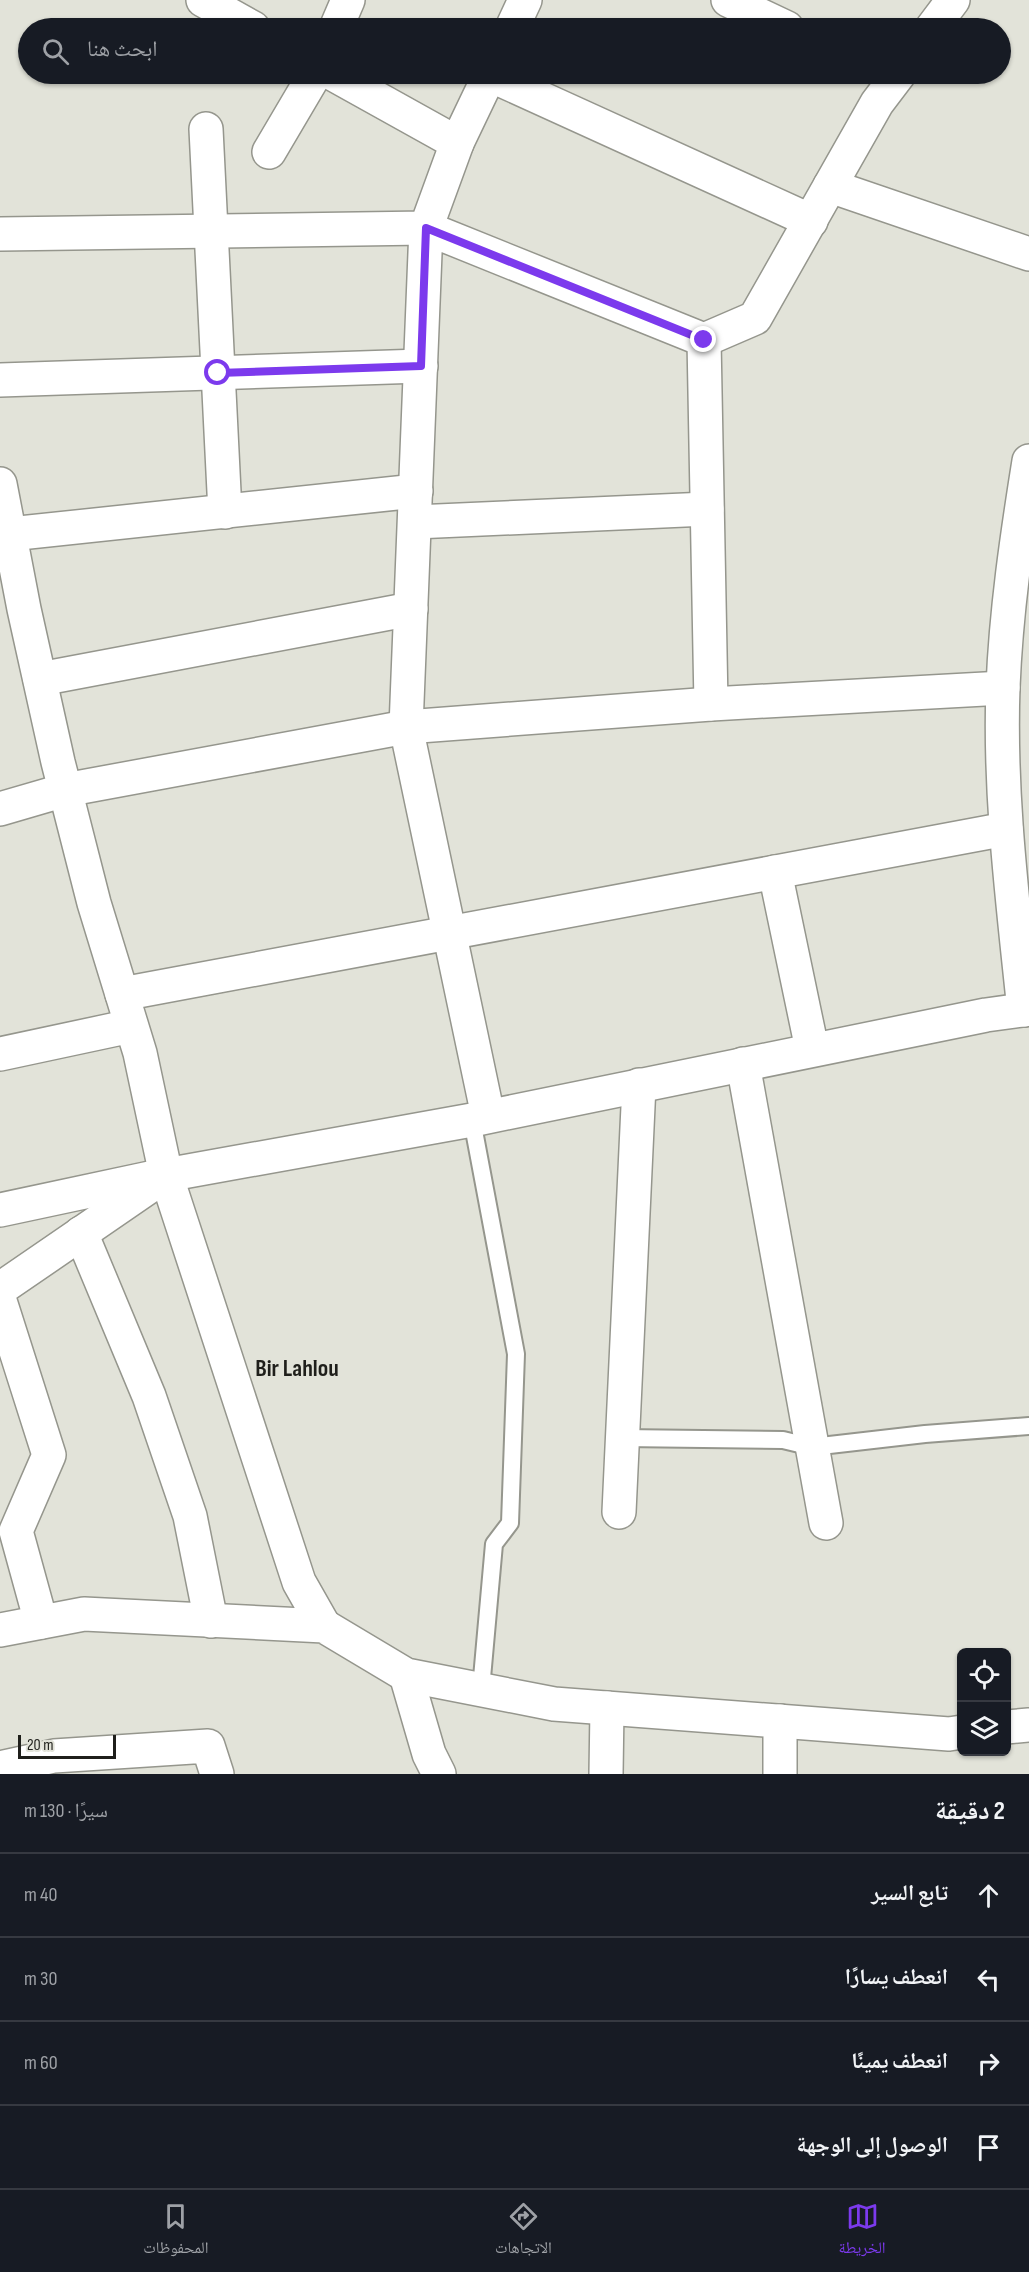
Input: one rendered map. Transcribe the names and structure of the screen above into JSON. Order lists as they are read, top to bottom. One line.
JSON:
{"districts":["Bir Lahlou"],"scale_bar":"20 m","page":{"search":"ابحث هنا","scale":"20 m","heading":["2 دقيقة","سيرًا · 130 m"],"list":[["تابع السير","40 m"],["انعطف يسارًا","30 m"],["انعطف يمينًا","60 m"],"الوصول إلى الوجهة"],"nav":["الخريطة","الاتجاهات","المحفوظات"]}}
